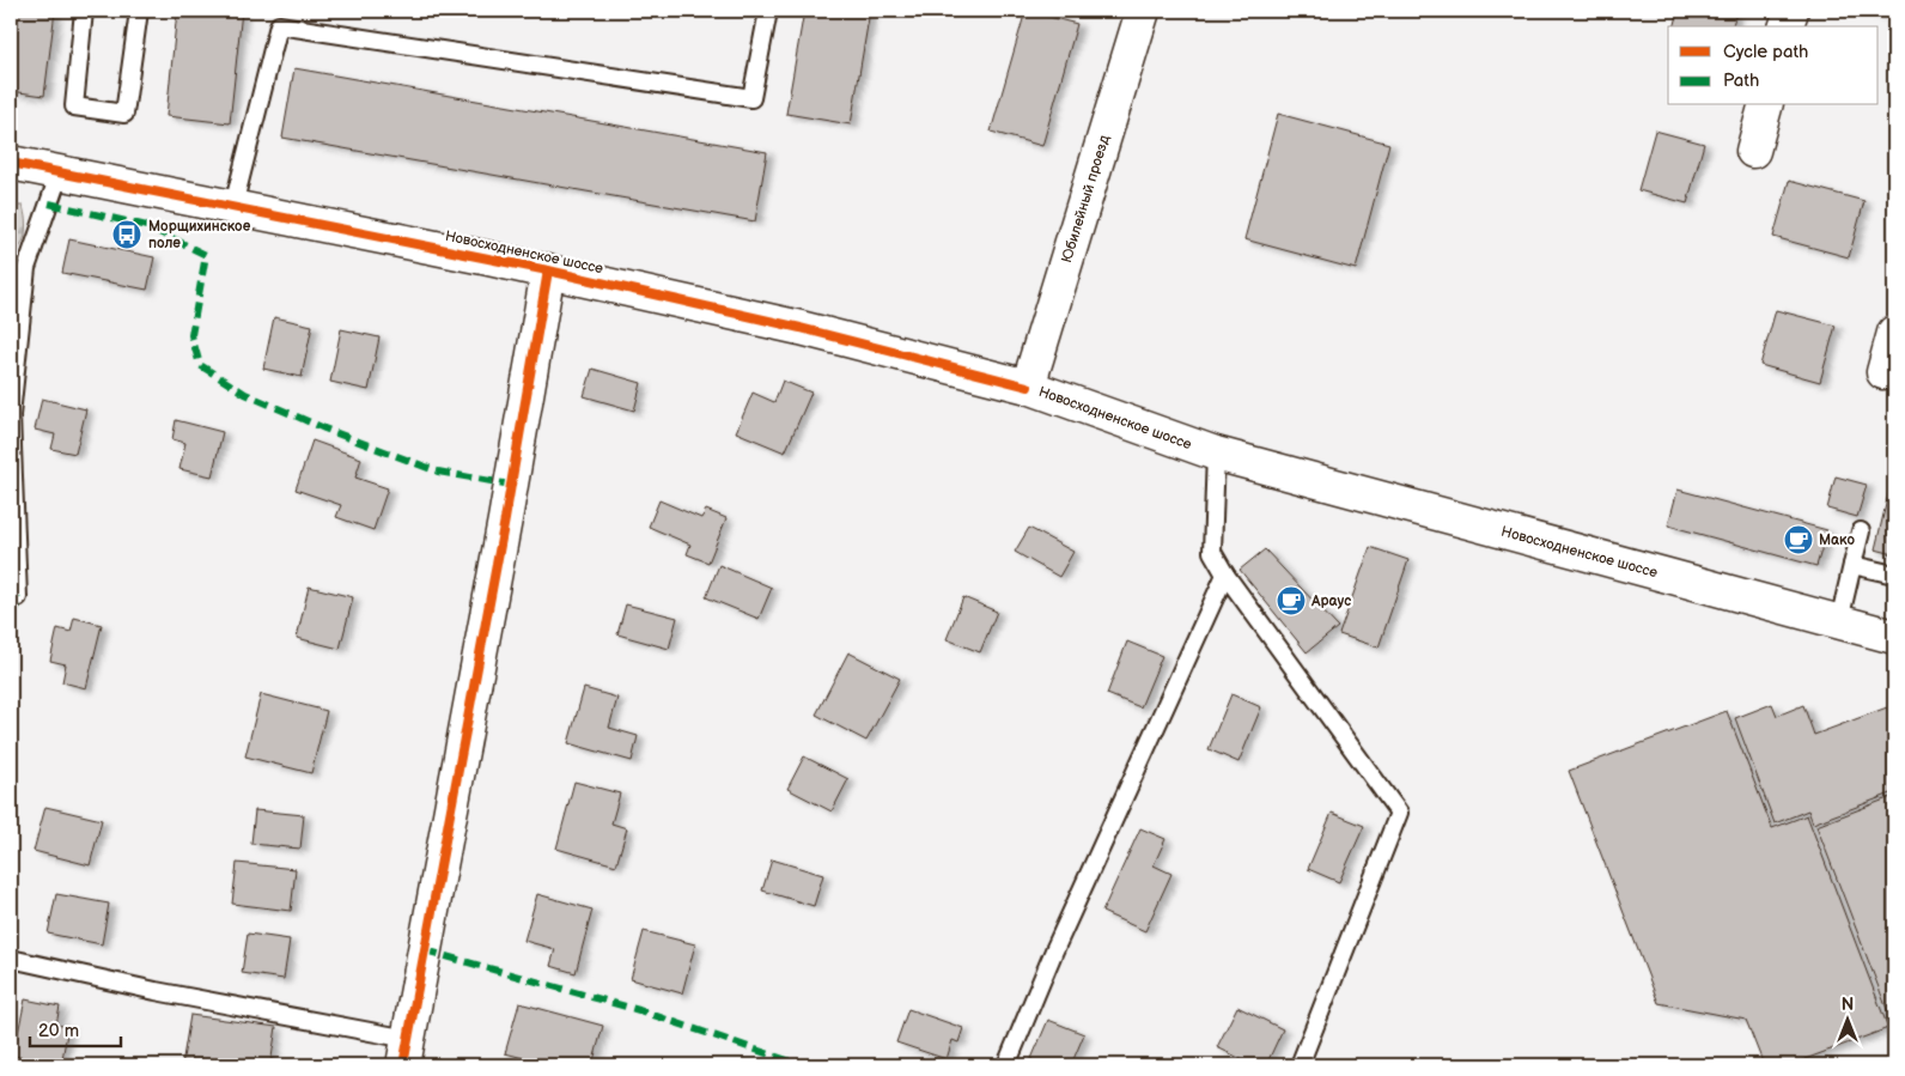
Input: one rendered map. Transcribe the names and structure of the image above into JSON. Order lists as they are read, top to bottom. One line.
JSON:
{"streets":{"street":["Юбилейный проезд","Новосходненское шоссе"]},"crossings":[["Юбилейный проезд","Новосходненское шоссе"]],"places":{"bus stop":["Морщихинское поле"],"cafe":["Мако","Араус"]},"legend":["Cycle path","Path"],"scale_bar":"20 m","north":"top"}
